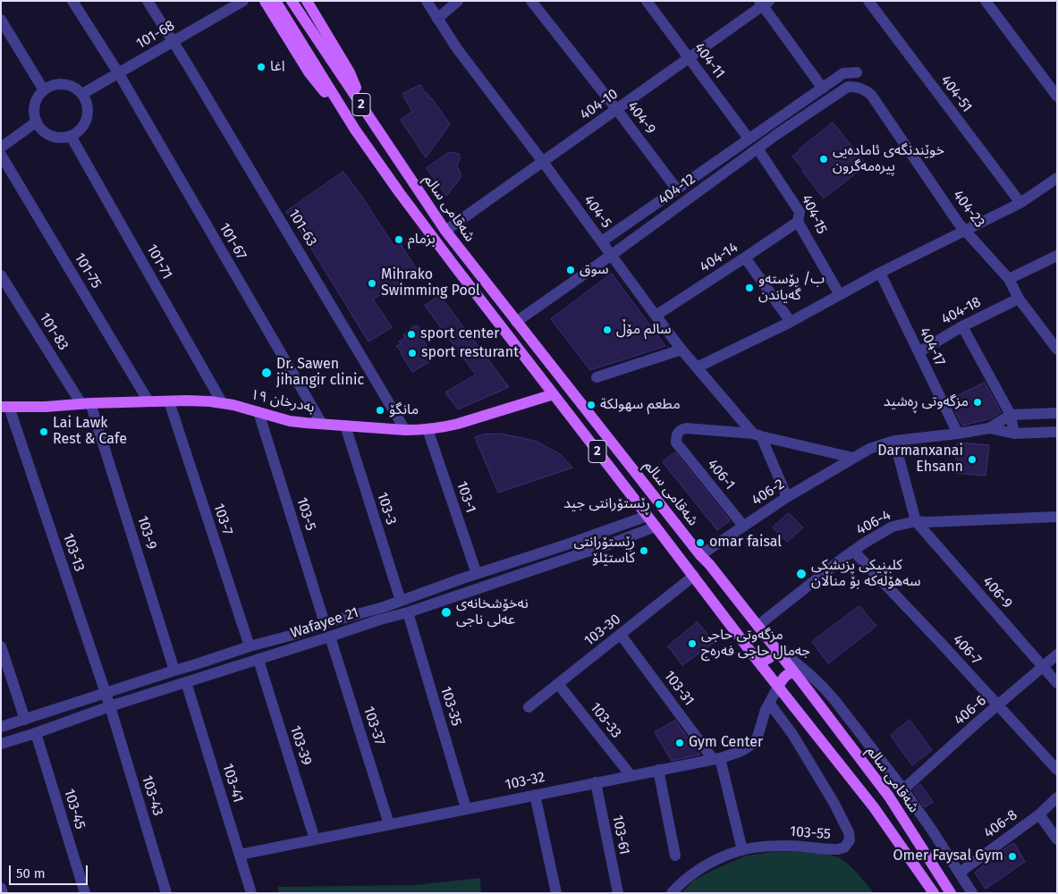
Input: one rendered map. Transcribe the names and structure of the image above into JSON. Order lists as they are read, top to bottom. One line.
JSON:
{"streets":{"main road":["2","شەقامی سالم","بەدرخان ١٩"],"street":["101-68","404-11","404-51","404-10","404-9","404-12","404-23","404-5","404-15","101-63","101-67","404-14","101-71","101-75","404-18","101-83","404-17","406-1","406-2","103-1","103-3","103-5","103-7","406-4","103-9","103-13","406-9","Wafayee 21","103-30","406-7","103-31","103-35","406-6","103-33","103-37","103-39","103-32","103-41","103-43","103-45","406-8","103-55","103-61"]},"crossings":[["101-68","101-63"],["101-68","101-67"],["101-68","101-71"],["404-11","404-10"],["404-10","404-9"],["404-10","شەقامی سالم"],["404-10","404-5"],["404-12","شەقامی سالم"],["404-12","404-23"],["404-12","404-5"],["404-12","404-15"],["شەقامی سالم","بەدرخان ١٩"],["شەقامی سالم","406-2"],["شەقامی سالم","406-4"],["شەقامی سالم","Wafayee 21"],["شەقامی سالم","103-30"],["شەقامی سالم","103-32"],["404-23","404-18"],["404-5","404-14"],["404-5","406-1"],["404-5","406-2"],["404-15","404-14"],["101-63","بەدرخان ١٩"],["101-67","بەدرخان ١٩"],["101-71","بەدرخان ١٩"],["101-75","بەدرخان ١٩"],["404-18","404-17"],["101-83","بەدرخان ١٩"],["101-83","103-9"],["404-17","406-2"],["بەدرخان ١٩","103-1"],["بەدرخان ١٩","103-3"],["بەدرخان ١٩","103-5"],["بەدرخان ١٩","103-7"],["بەدرخان ١٩","103-9"],["بەدرخان ١٩","103-13"],["406-1","406-2"],["103-1","Wafayee 21"],["103-3","Wafayee 21"],["103-5","Wafayee 21"],["103-7","Wafayee 21"],["406-4","406-9"],["406-4","406-7"],["103-9","Wafayee 21"],["103-13","Wafayee 21"],["103-13","103-43"],["406-9","406-6"],["Wafayee 21","103-35"],["Wafayee 21","103-37"],["Wafayee 21","103-39"],["Wafayee 21","103-41"],["Wafayee 21","103-43"],["Wafayee 21","103-45"],["103-30","103-31"],["103-30","103-33"],["406-7","406-6"],["103-31","103-32"],["103-35","103-32"],["103-33","103-32"],["103-37","103-32"],["103-39","103-32"],["103-32","103-41"],["103-32","103-55"],["103-32","103-61"]],"places":["اغا","خوێندنگەی ئامادەیی پیرەمەگرون","بزمام","سوق","Mihrako Swimming Pool","ب/ پۆستەو گەیاندن","سالم مۆڵ","sport center","sport resturant","Dr. Sawen jihangir clinic","مزگەوتی ڕەشید","مطعم سهولكة","مانگۆ","Lai Lawk Rest & Cafe","Darmanxanai Ehsann","ڕێستۆرانتی جید","omar faisal","ڕێستۆرانتی کاستێلۆ","کلینیکی پزیشکی سەهۆڵەکە بۆ مناڵان","نەخۆشخانەی عەلی ناجی","مزگه‌وتی حاجی جەمال حاجی فەرەج","Gym Center","Omer Faysal Gym"],"scale_bar":"50 m"}
